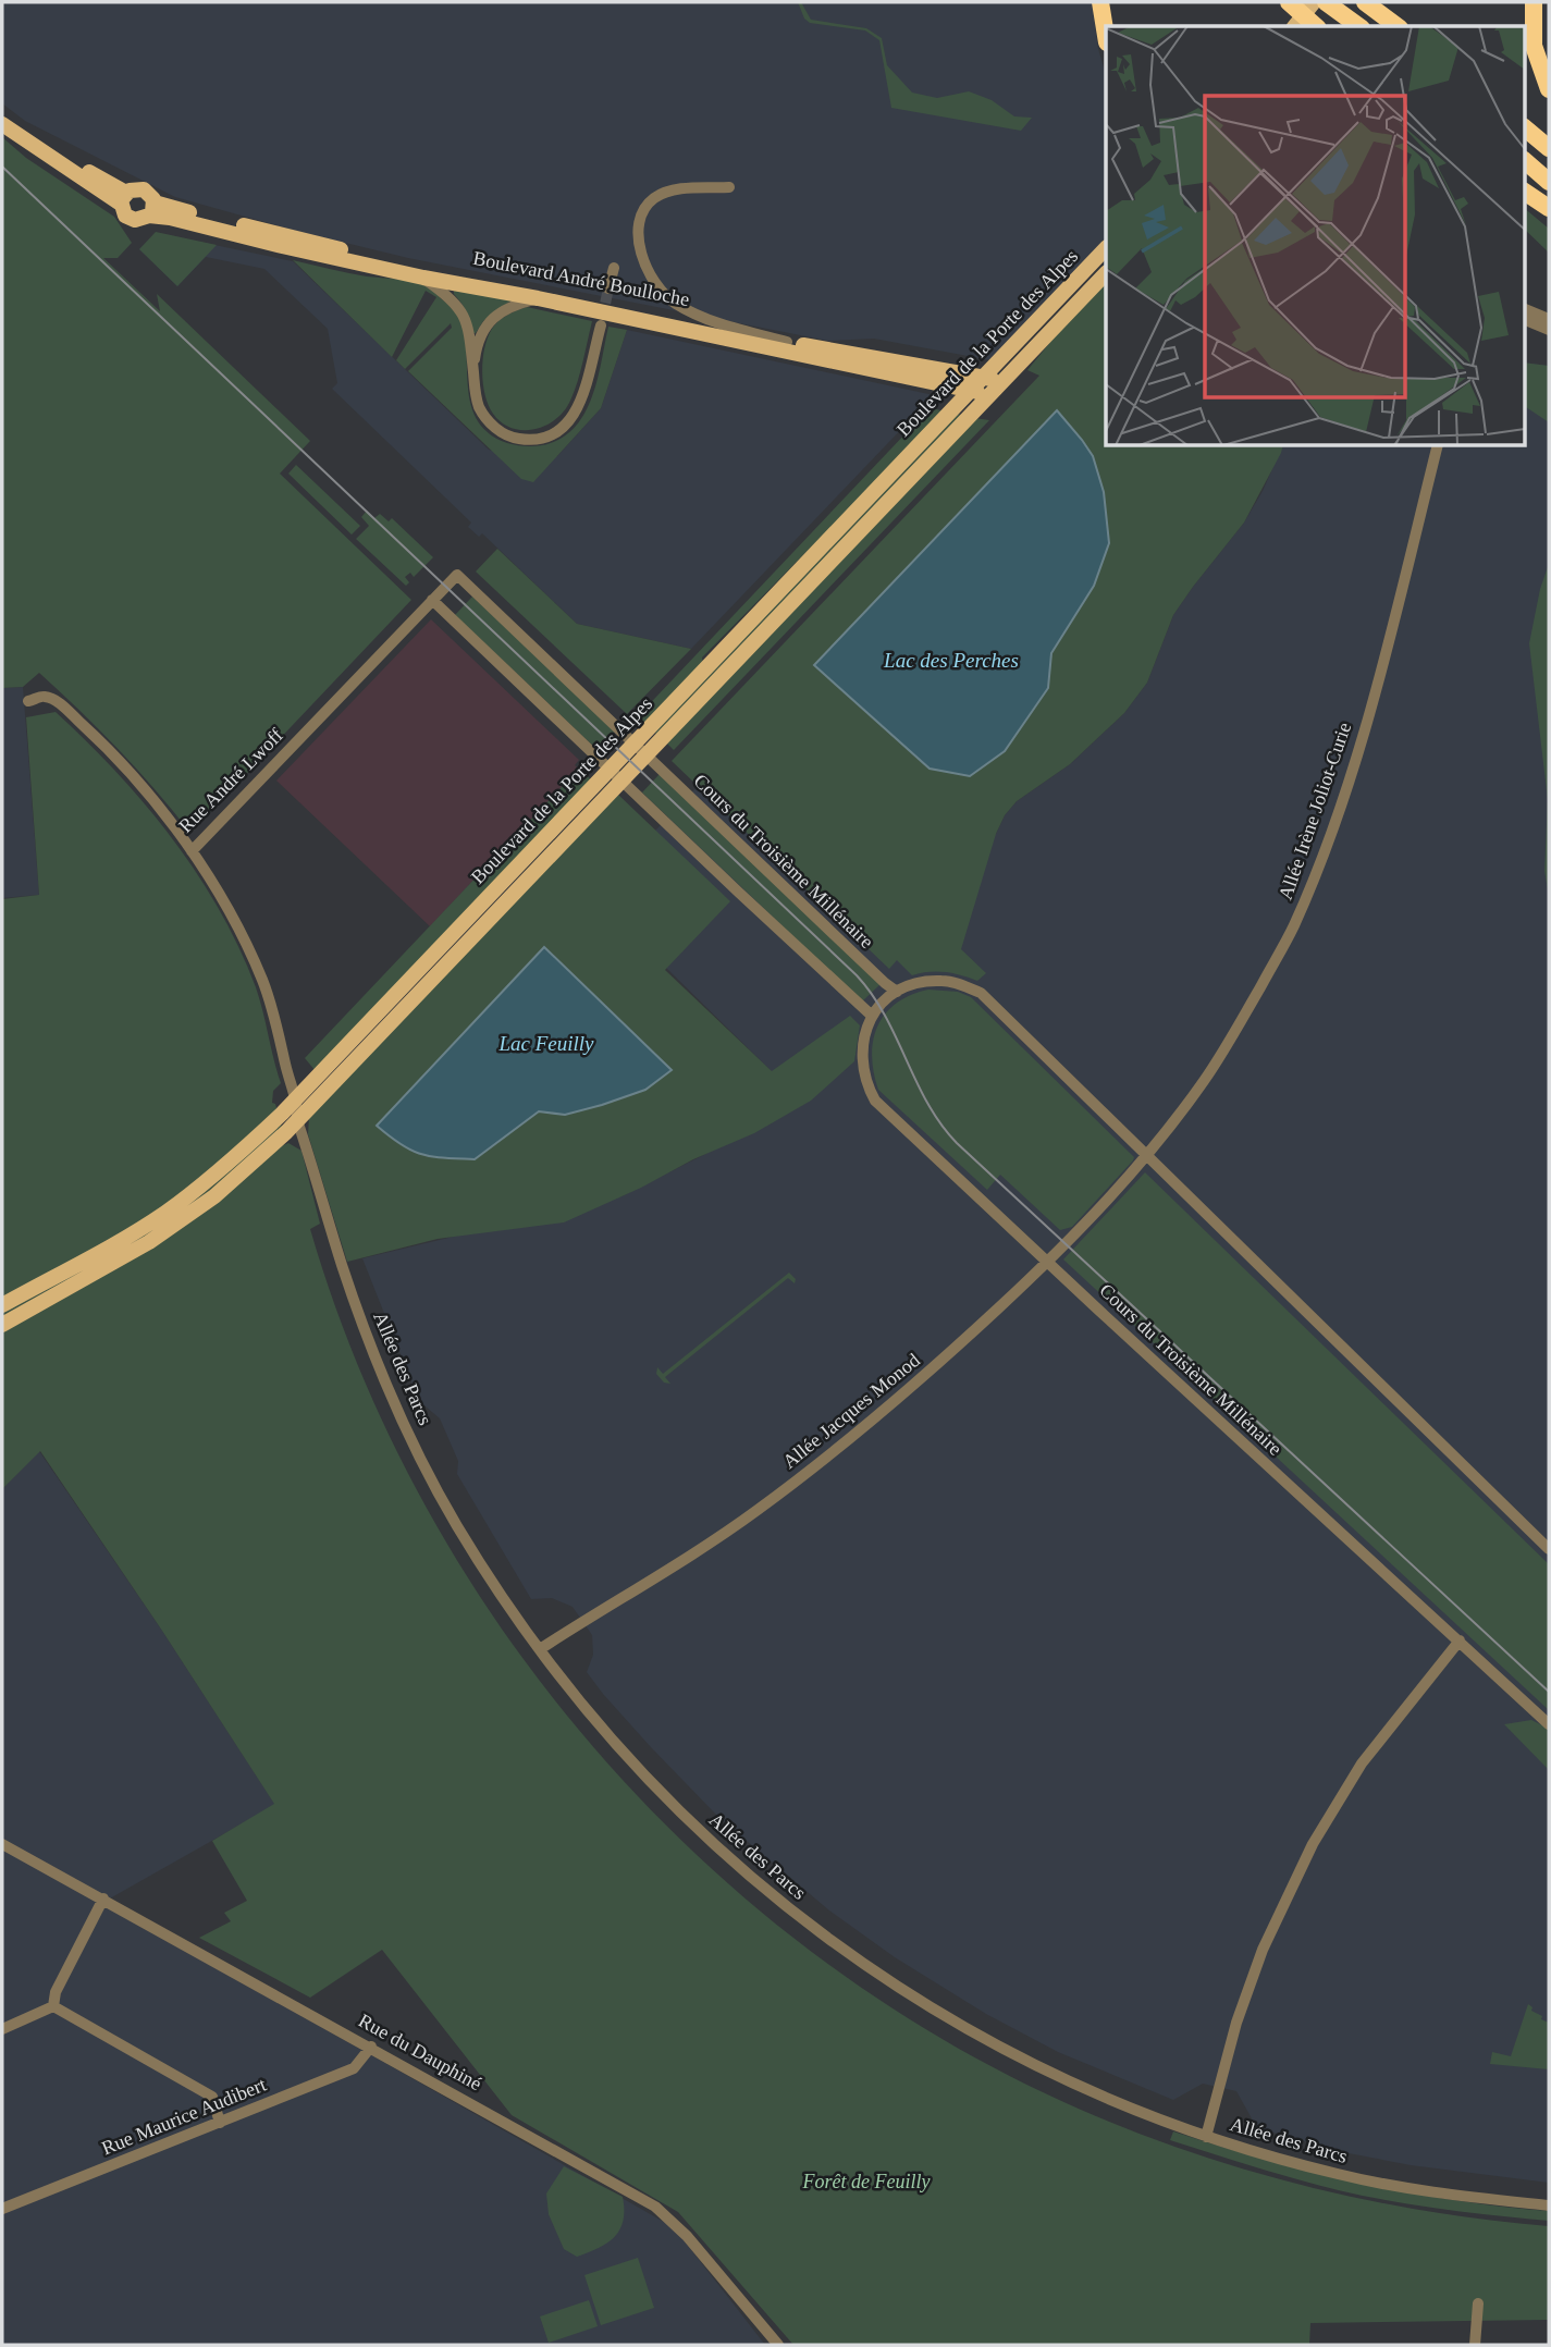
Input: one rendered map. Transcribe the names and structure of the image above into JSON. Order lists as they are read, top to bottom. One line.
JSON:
{"streets":{"main road":["Boulevard André Boulloche","Boulevard de la Porte des Alpes"],"street":["Rue André Lwoff","Allée Irène Joliot-Curie","Cours du Troisième Millénaire","Allée des Parcs","Allée Jacques Monod","Rue du Dauphiné","Rue Maurice Audibert"]},"crossings":[["Boulevard André Boulloche","Boulevard de la Porte des Alpes"],["Boulevard de la Porte des Alpes","Cours du Troisième Millénaire"],["Boulevard de la Porte des Alpes","Allée des Parcs"],["Rue André Lwoff","Cours du Troisième Millénaire"],["Allée Irène Joliot-Curie","Allée Jacques Monod"],["Cours du Troisième Millénaire","Allée Jacques Monod"],["Allée des Parcs","Allée Jacques Monod"],["Rue du Dauphiné","Rue Maurice Audibert"]],"water":["Lac des Perches","Lac Feuilly"],"parks":["Forêt de Feuilly"]}
